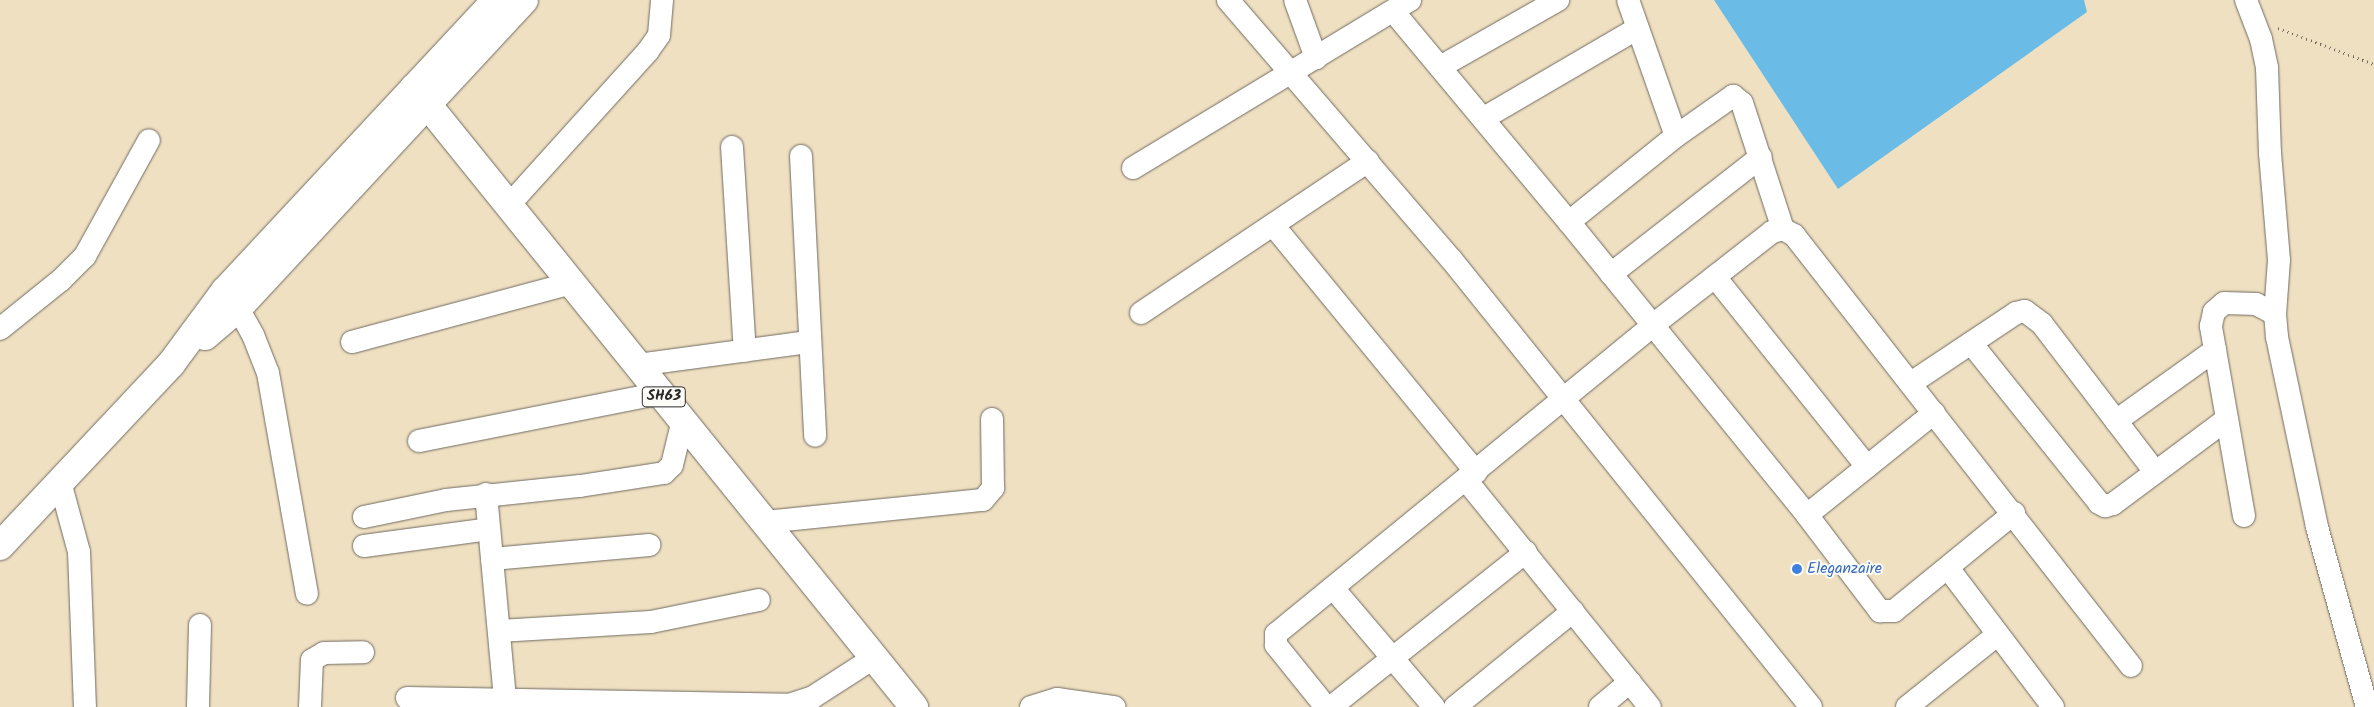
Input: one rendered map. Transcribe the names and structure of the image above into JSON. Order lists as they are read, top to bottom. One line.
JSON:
{"streets":{"main road":["SH63"]},"places":["Eleganzaire"]}
